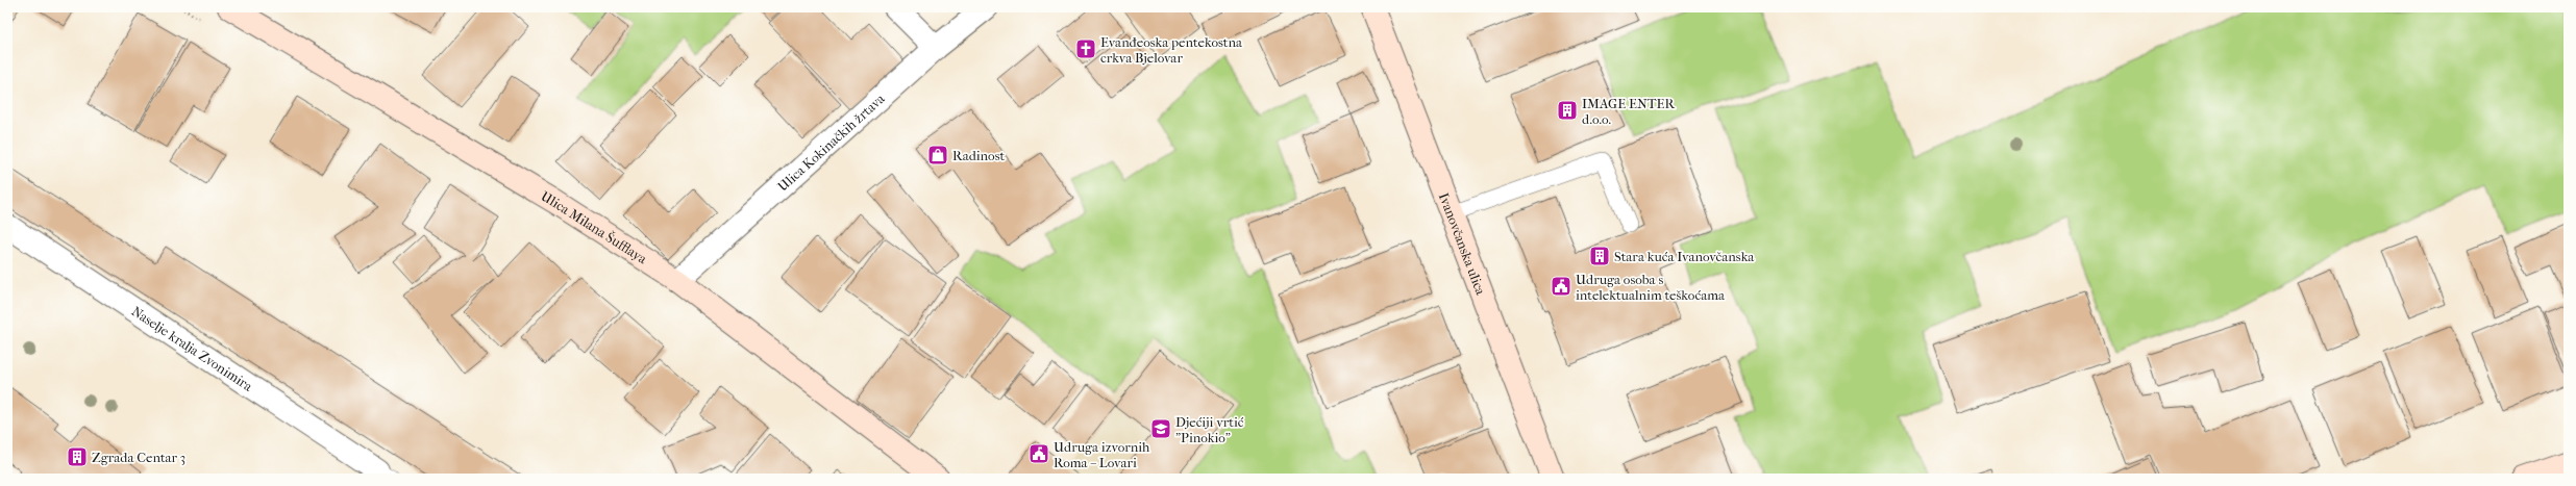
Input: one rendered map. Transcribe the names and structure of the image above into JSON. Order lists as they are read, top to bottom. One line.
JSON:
{"streets":{"street":["Ulica Kokinačkih žrtava","Ulica Milana Šufflaya","Ivanovčanska ulica","Naselje kralja Zvonimira"]},"crossings":[["Ulica Kokinačkih žrtava","Ulica Milana Šufflaya"]],"places":{"church":["Evanđeoska pentekostna crkva Bjelovar"],"building":["IMAGE ENTER d.o.o.","Stara kuća Ivanovčanska","Zgrada Centar 3"],"shop":["Radinost"],"public building":["Udruga osoba s intelektualnim teškoćama","Udruga izvornih Roma – Lovari"],"school or university":["Djećiji vrtić \"Pinokio\""]}}
